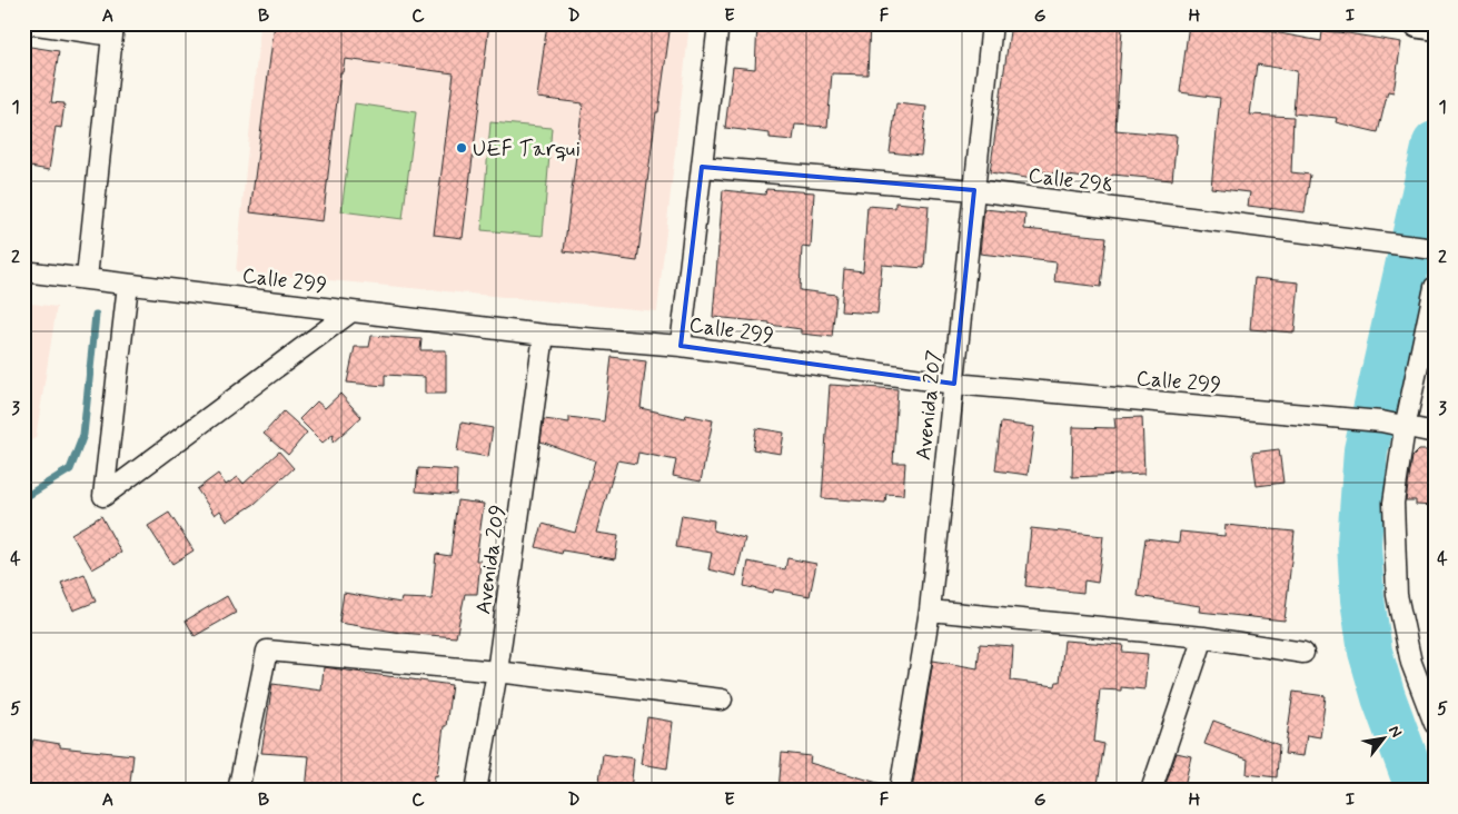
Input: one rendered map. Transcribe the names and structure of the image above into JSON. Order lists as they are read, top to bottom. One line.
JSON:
{"streets":{"street":["Calle 298","Calle 299","Avenida 207","Avenida 209"]},"crossings":[["Calle 298","Avenida 207"],["Calle 299","Avenida 207"],["Calle 299","Avenida 209"]],"places":["UEF Tarqui"],"north":"top right","grid":{"columns":["A","B","C","D","E","F","G","H","I"],"rows":["1","2","3","4","5"]}}
